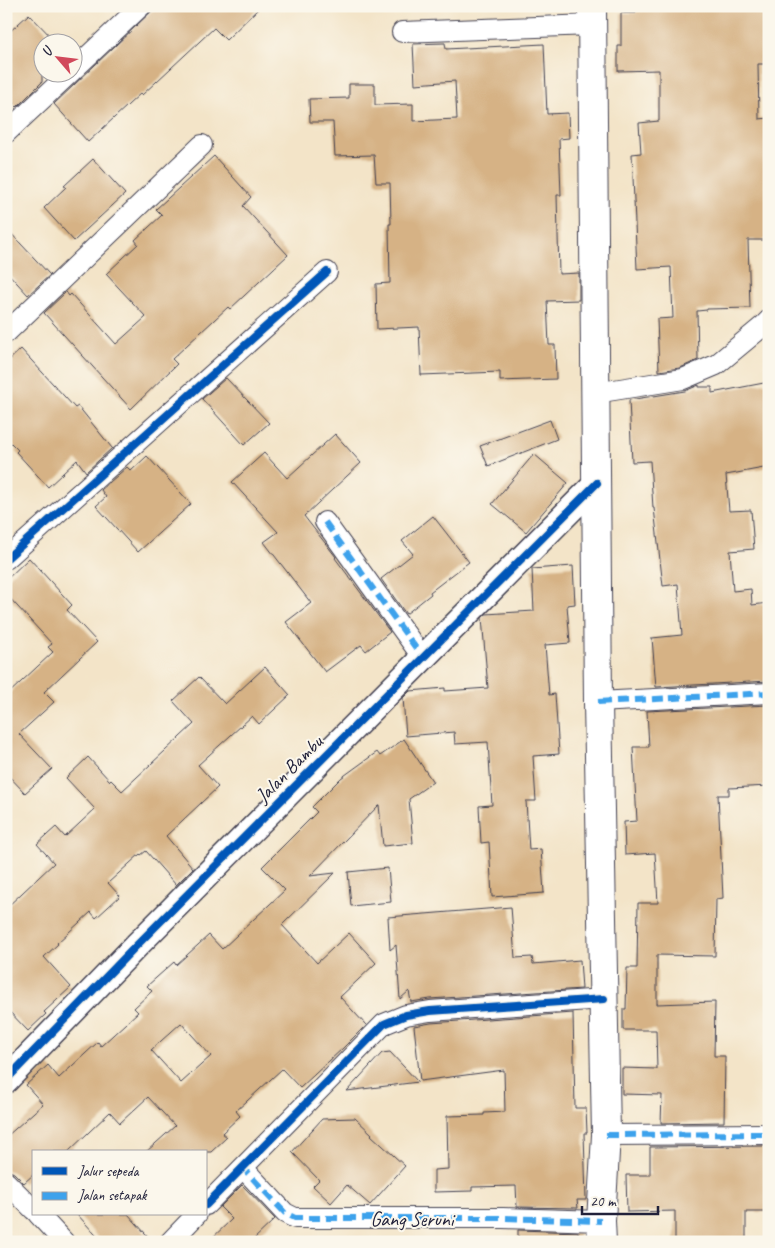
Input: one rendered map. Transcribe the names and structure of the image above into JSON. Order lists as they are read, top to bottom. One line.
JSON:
{"streets":{"street":["Jalan Bambu","Gang Seruni"]},"legend":["Jalur sepeda","Jalan setapak"],"scale_bar":"20 m","north":"top left"}
